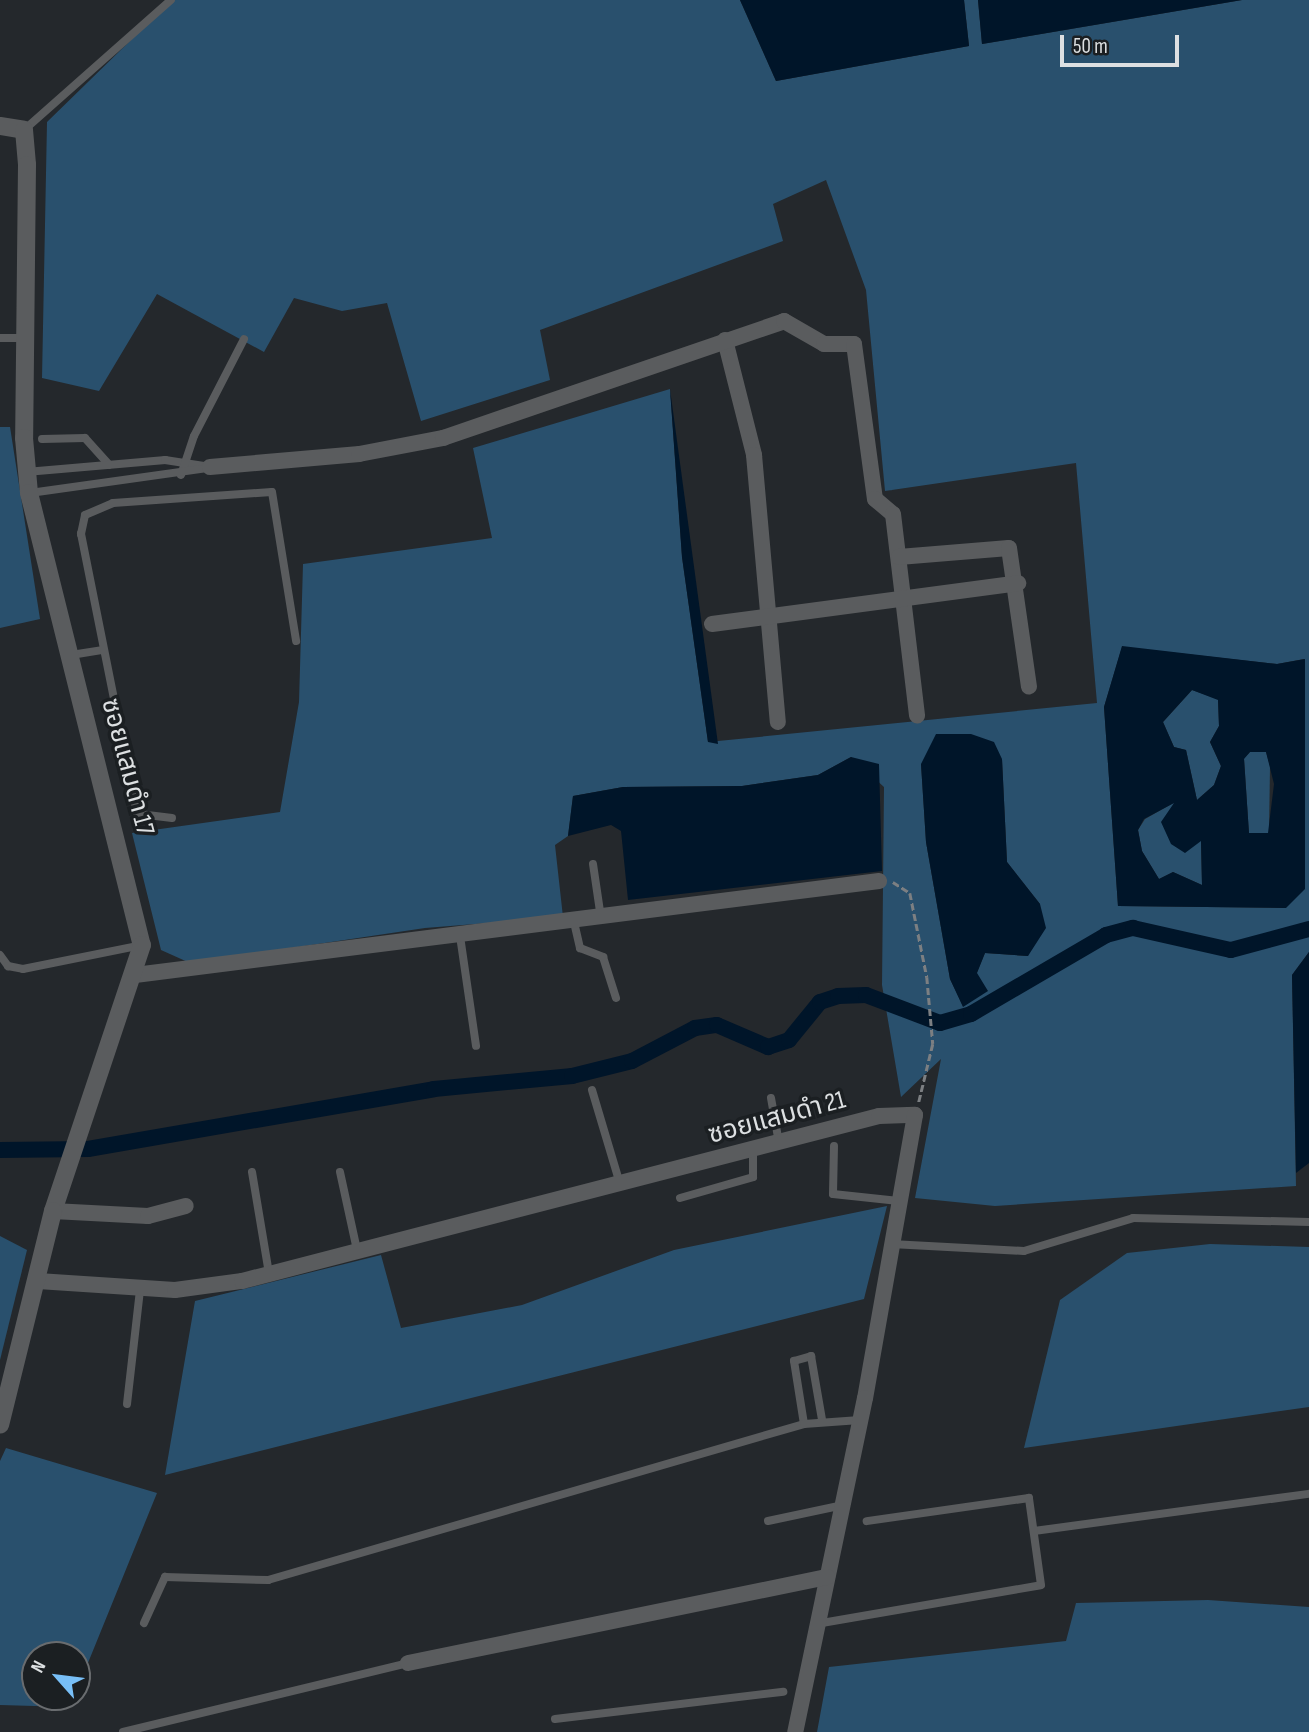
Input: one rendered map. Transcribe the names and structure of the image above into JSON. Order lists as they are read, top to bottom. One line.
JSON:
{"streets":{"street":["ซอยแสมดำ 17","ซอยแสมดำ 21"]},"crossings":[["ซอยแสมดำ 17","ซอยแสมดำ 21"]],"scale_bar":"50 m","north":"top left"}
